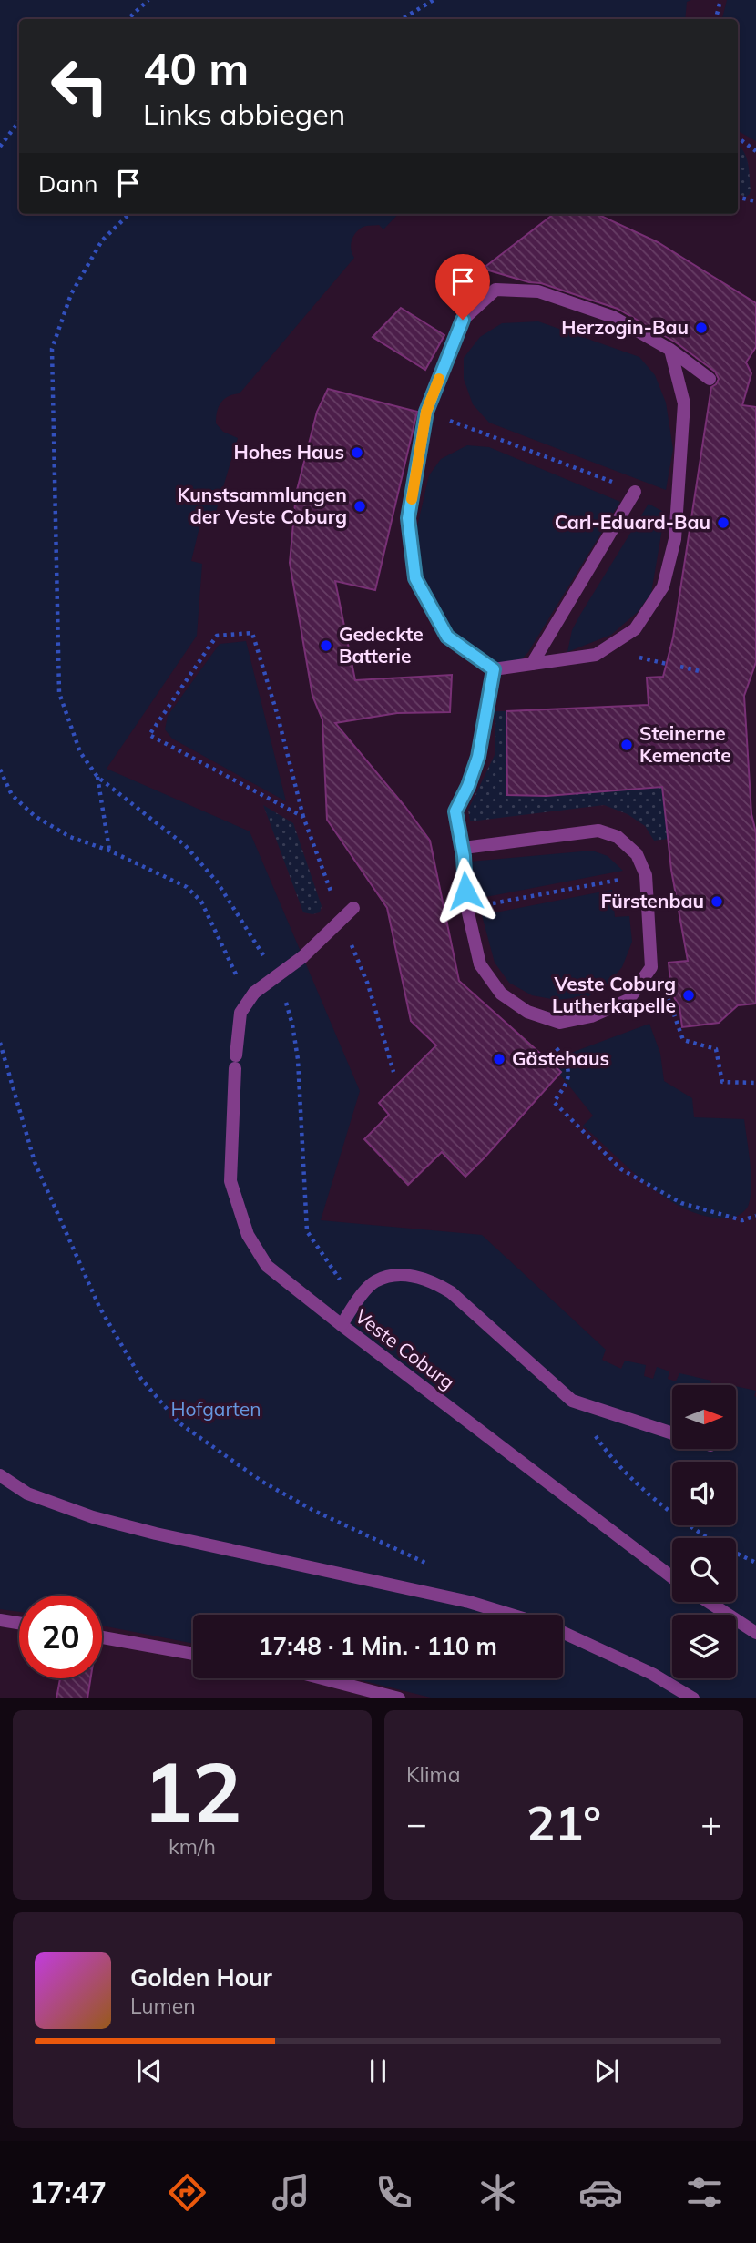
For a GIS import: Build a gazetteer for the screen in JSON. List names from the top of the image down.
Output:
{
  "streets": {
    "street": ["Veste Coburg"]
  },
  "parks": ["Hofgarten"],
  "places": [
    "Herzogin-Bau",
    "Hohes Haus",
    "Kunstsammlungen der Veste Coburg",
    "Carl-Eduard-Bau",
    "Gedeckte Batterie",
    "Steinerne Kemenate",
    "Fürstenbau",
    "Veste Coburg Lutherkapelle",
    "Gästehaus"
  ],
  "north": "right",
  "page": {
    "turn": ["40 m", "Links abbiegen"],
    "then": "Dann",
    "limit": "20",
    "trip": "17:48 · 1 Min. · 110 m",
    "tile": [
      ["12", "km/h"],
      "Klima"
    ],
    "heat": ["−", "21°", "+"],
    "song": ["Golden Hour", "Lumen"],
    "tabs": "17:47"
  }
}
